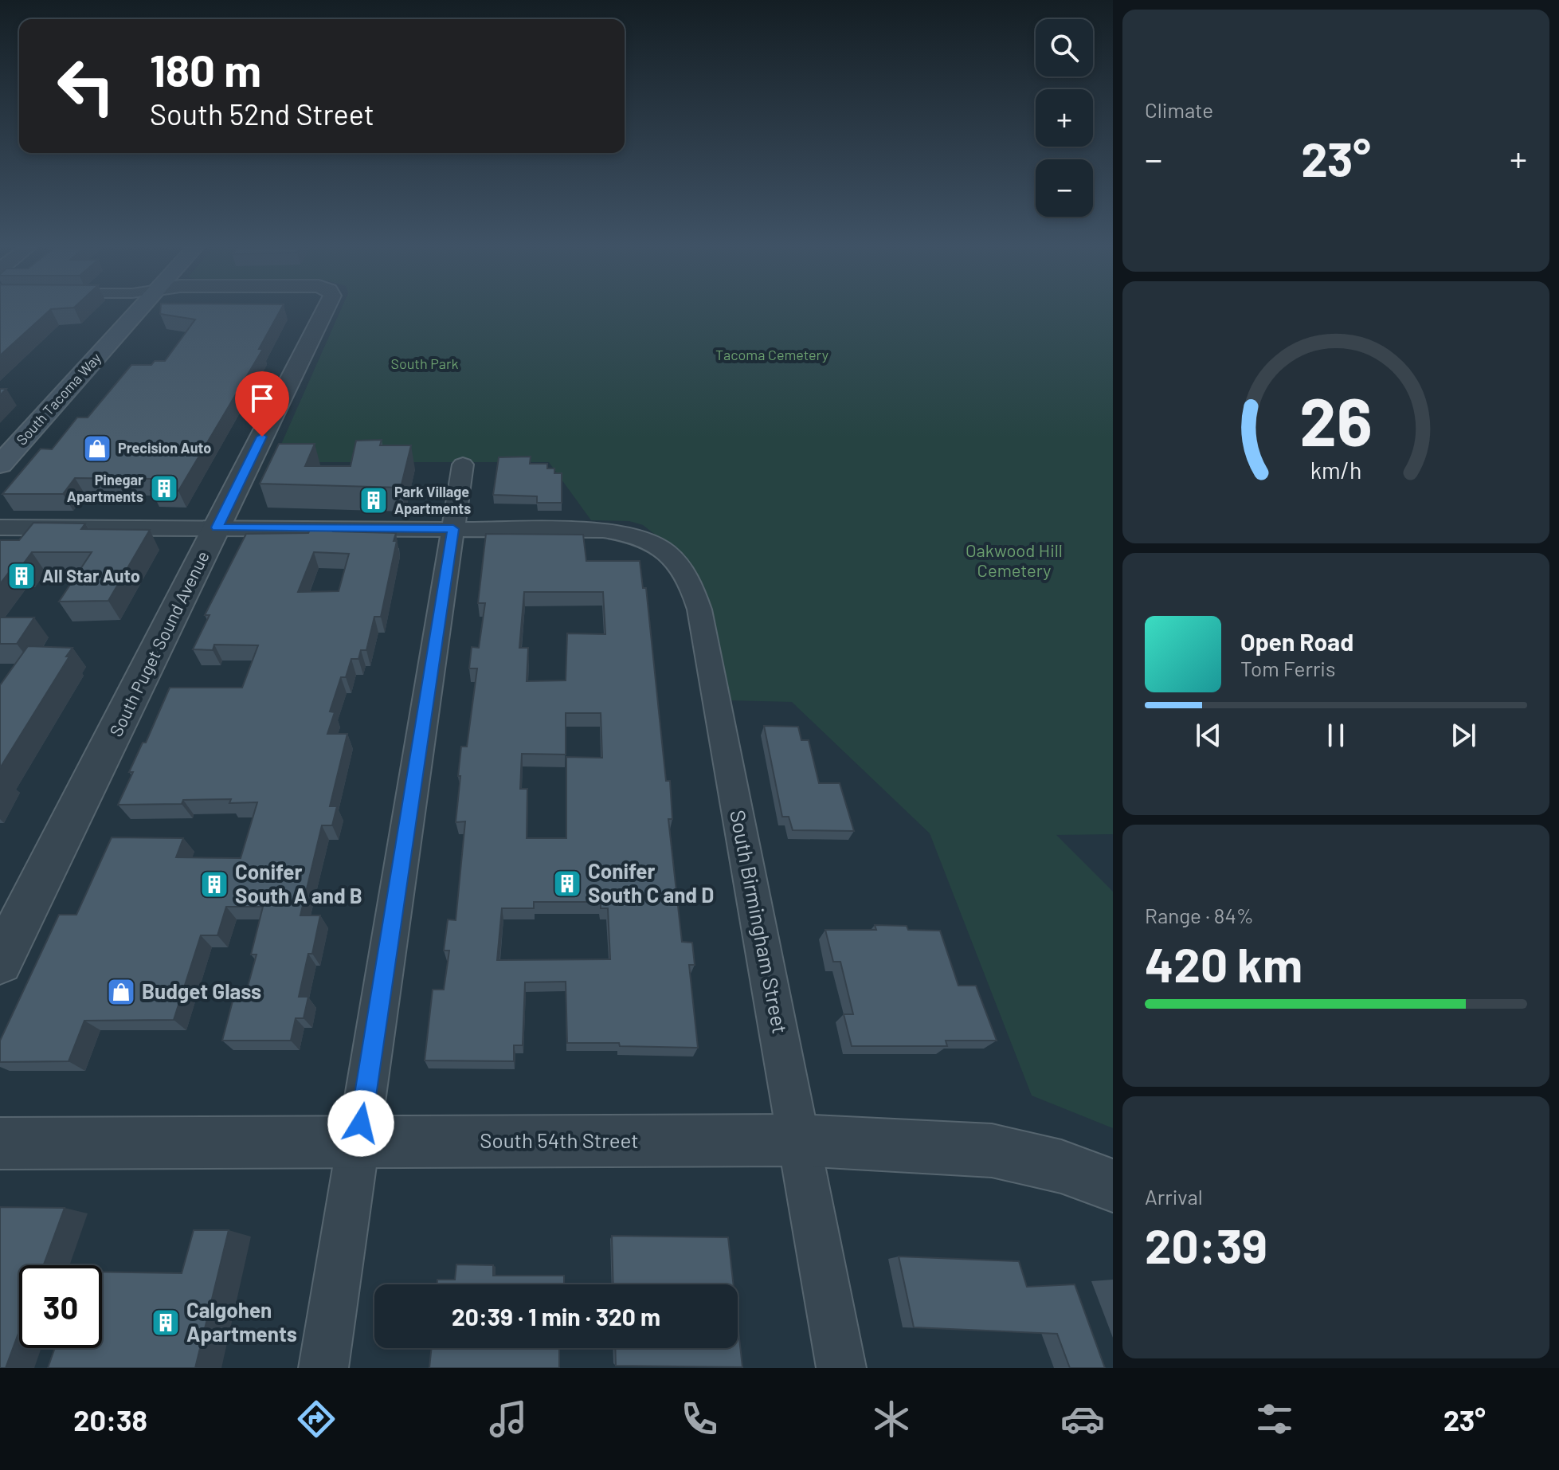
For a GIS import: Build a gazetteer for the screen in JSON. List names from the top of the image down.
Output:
{
  "streets": {
    "main road": ["South Tacoma Way"],
    "street": ["South Puget Sound Avenue", "South Birmingham Street", "South 54th Street"]
  },
  "crossings": [
    ["South Puget Sound Avenue", "South Birmingham Street"],
    ["South Birmingham Street", "South 54th Street"]
  ],
  "parks": ["Tacoma Cemetery", "South Park", "Oakwood Hill Cemetery"],
  "places": {
    "shop": ["Precision Auto", "Budget Glass"],
    "building": [
      "Pinegar Apartments",
      "Park Village Apartments",
      "All Star Auto",
      "Conifer South C and D",
      "Conifer South A and B",
      "Calgohen Apartments"
    ]
  },
  "page": {
    "tile": [
      "Climate",
      ["Range · 84%", "420 km"],
      ["Arrival", "20:39"]
    ],
    "map_buttons": ["+", "−"],
    "turn": ["180 m", "South 52nd Street"],
    "heat": ["−", "23°", "+"],
    "song": ["Open Road", "Tom Ferris"],
    "limit": "30",
    "trip": "20:39 · 1 min · 320 m",
    "tabs": ["20:38", "23°"],
    "gauge": ["26", "km/h"]
  }
}
